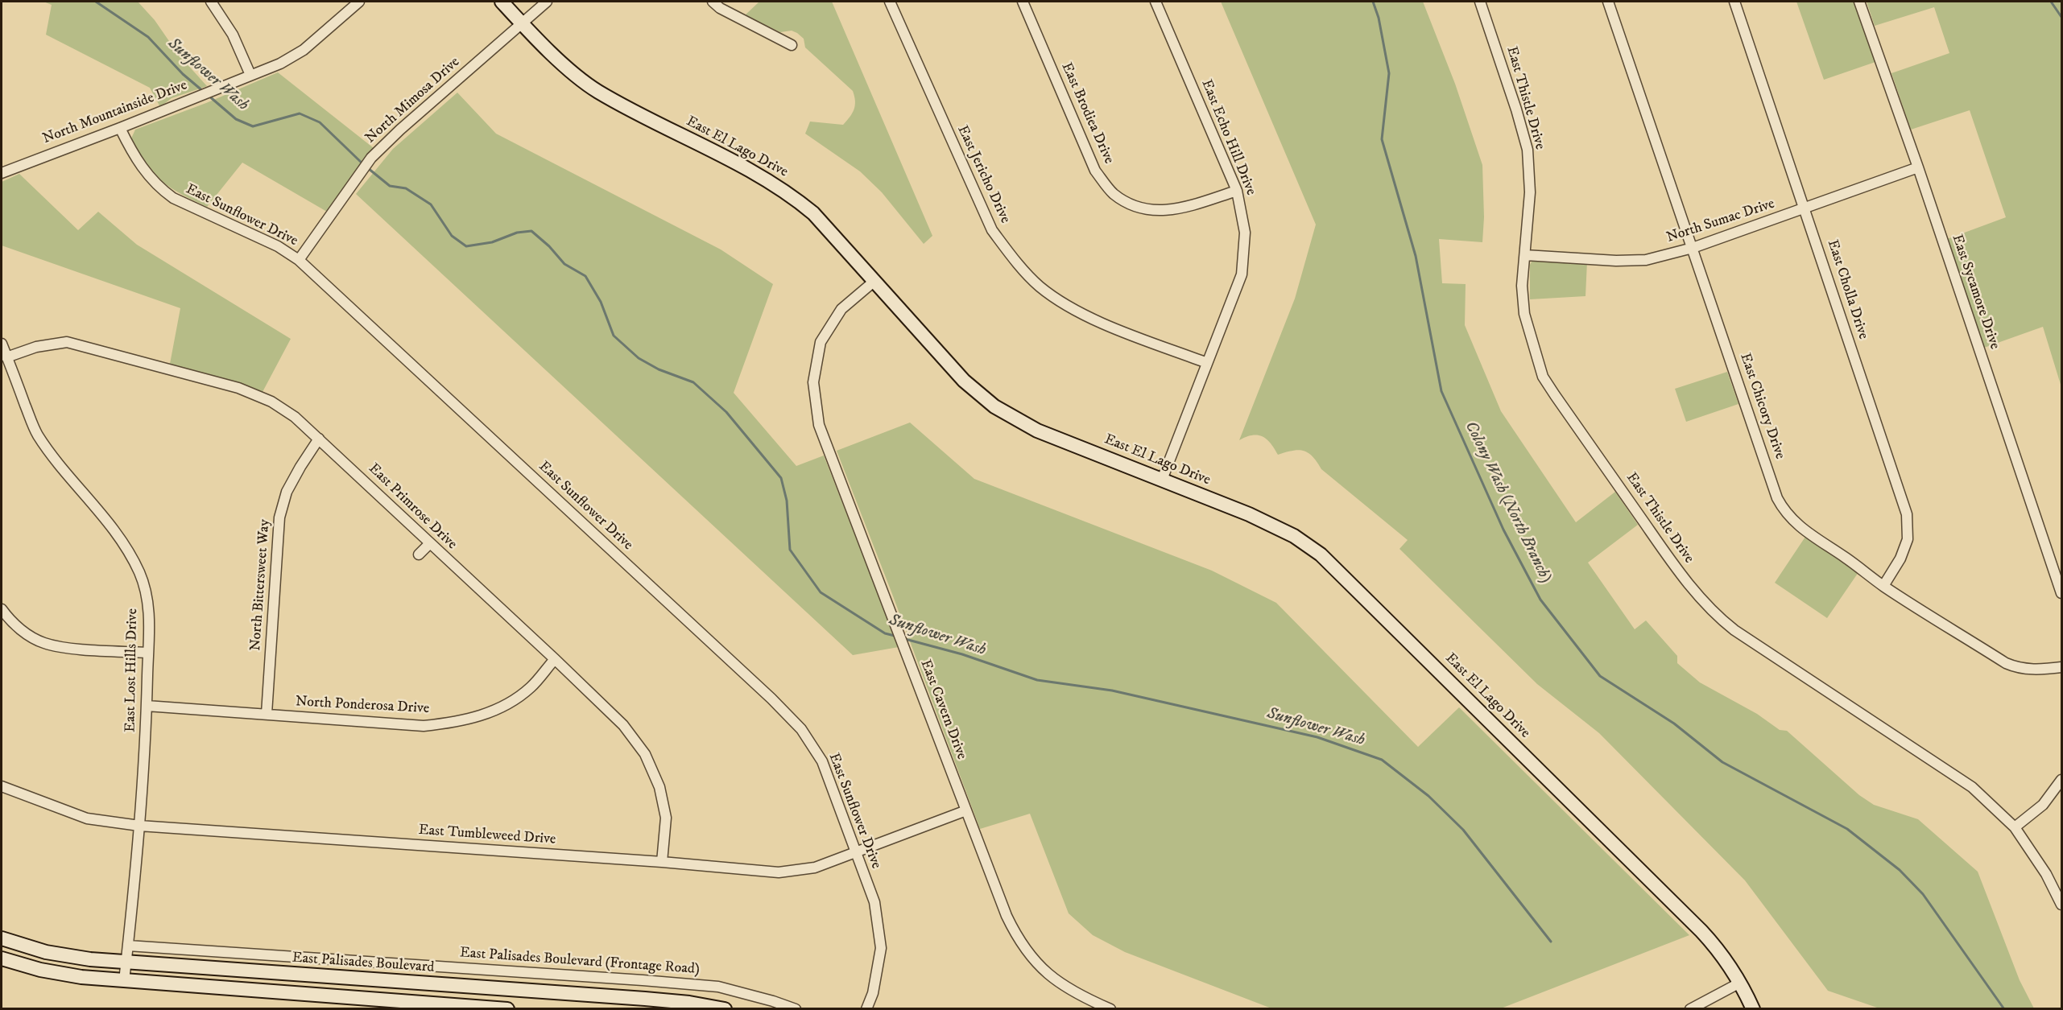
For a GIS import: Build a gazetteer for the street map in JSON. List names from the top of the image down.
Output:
{
  "streets": {
    "street": [
      "East Thistle Drive",
      "North Mimosa Drive",
      "North Mountainside Drive",
      "East Brodiea Drive",
      "East Echo Hill Drive",
      "East El Lago Drive",
      "East Jericho Drive",
      "East Sunflower Drive",
      "North Sumac Drive",
      "East Cholla Drive",
      "East Sycamore Drive",
      "East Chicory Drive",
      "East Primrose Drive",
      "North Bittersweet Way",
      "East Lost Hills Drive",
      "North Ponderosa Drive",
      "East Cavern Drive",
      "East Tumbleweed Drive",
      "East Palisades Boulevard (Frontage Road)",
      "East Palisades Boulevard"
    ]
  },
  "crossings": [
    ["East Thistle Drive", "North Sumac Drive"],
    ["North Mimosa Drive", "East El Lago Drive"],
    ["North Mimosa Drive", "East Sunflower Drive"],
    ["North Mountainside Drive", "East Sunflower Drive"],
    ["East Brodiea Drive", "East Echo Hill Drive"],
    ["East Echo Hill Drive", "East El Lago Drive"],
    ["East Echo Hill Drive", "East Jericho Drive"],
    ["East El Lago Drive", "East Cavern Drive"],
    ["East Sunflower Drive", "East Tumbleweed Drive"],
    ["North Sumac Drive", "East Cholla Drive"],
    ["North Sumac Drive", "East Sycamore Drive"],
    ["North Sumac Drive", "East Chicory Drive"],
    ["East Cholla Drive", "East Chicory Drive"],
    ["East Primrose Drive", "North Bittersweet Way"],
    ["East Primrose Drive", "East Lost Hills Drive"],
    ["East Primrose Drive", "North Ponderosa Drive"],
    ["East Primrose Drive", "East Tumbleweed Drive"],
    ["North Bittersweet Way", "North Ponderosa Drive"],
    ["East Lost Hills Drive", "North Ponderosa Drive"],
    ["East Lost Hills Drive", "East Tumbleweed Drive"],
    ["East Lost Hills Drive", "East Palisades Boulevard (Frontage Road)"],
    ["East Lost Hills Drive", "East Palisades Boulevard"],
    ["East Cavern Drive", "East Tumbleweed Drive"]
  ],
  "water": ["Sunflower Wash", "Colony Wash (North Branch)"]
}
